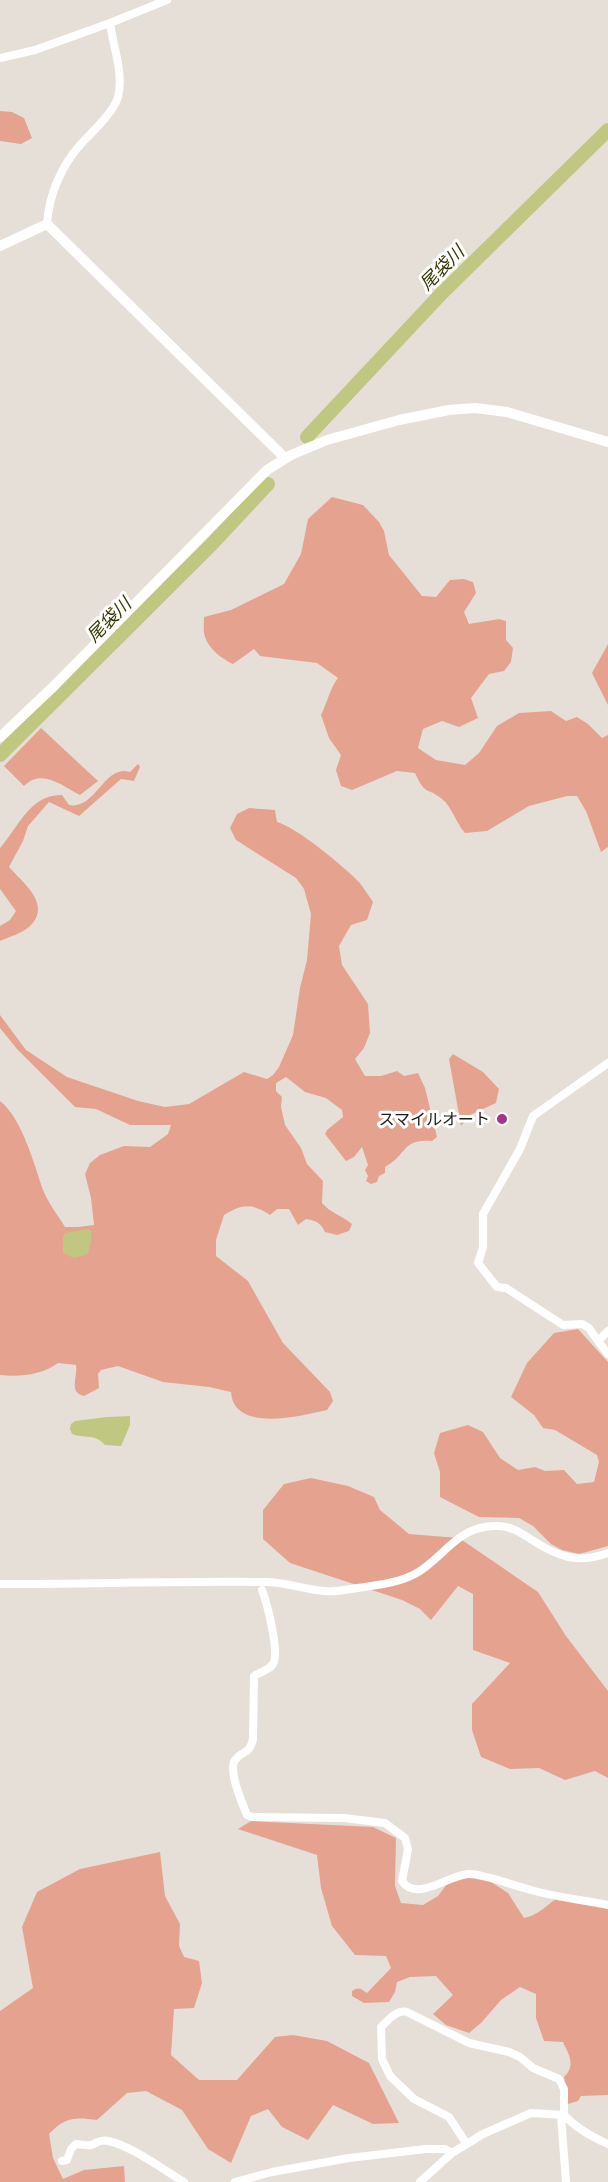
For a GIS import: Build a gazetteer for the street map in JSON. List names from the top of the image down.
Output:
{
  "water": ["尾袋川"],
  "places": ["スマイルオート"]
}
